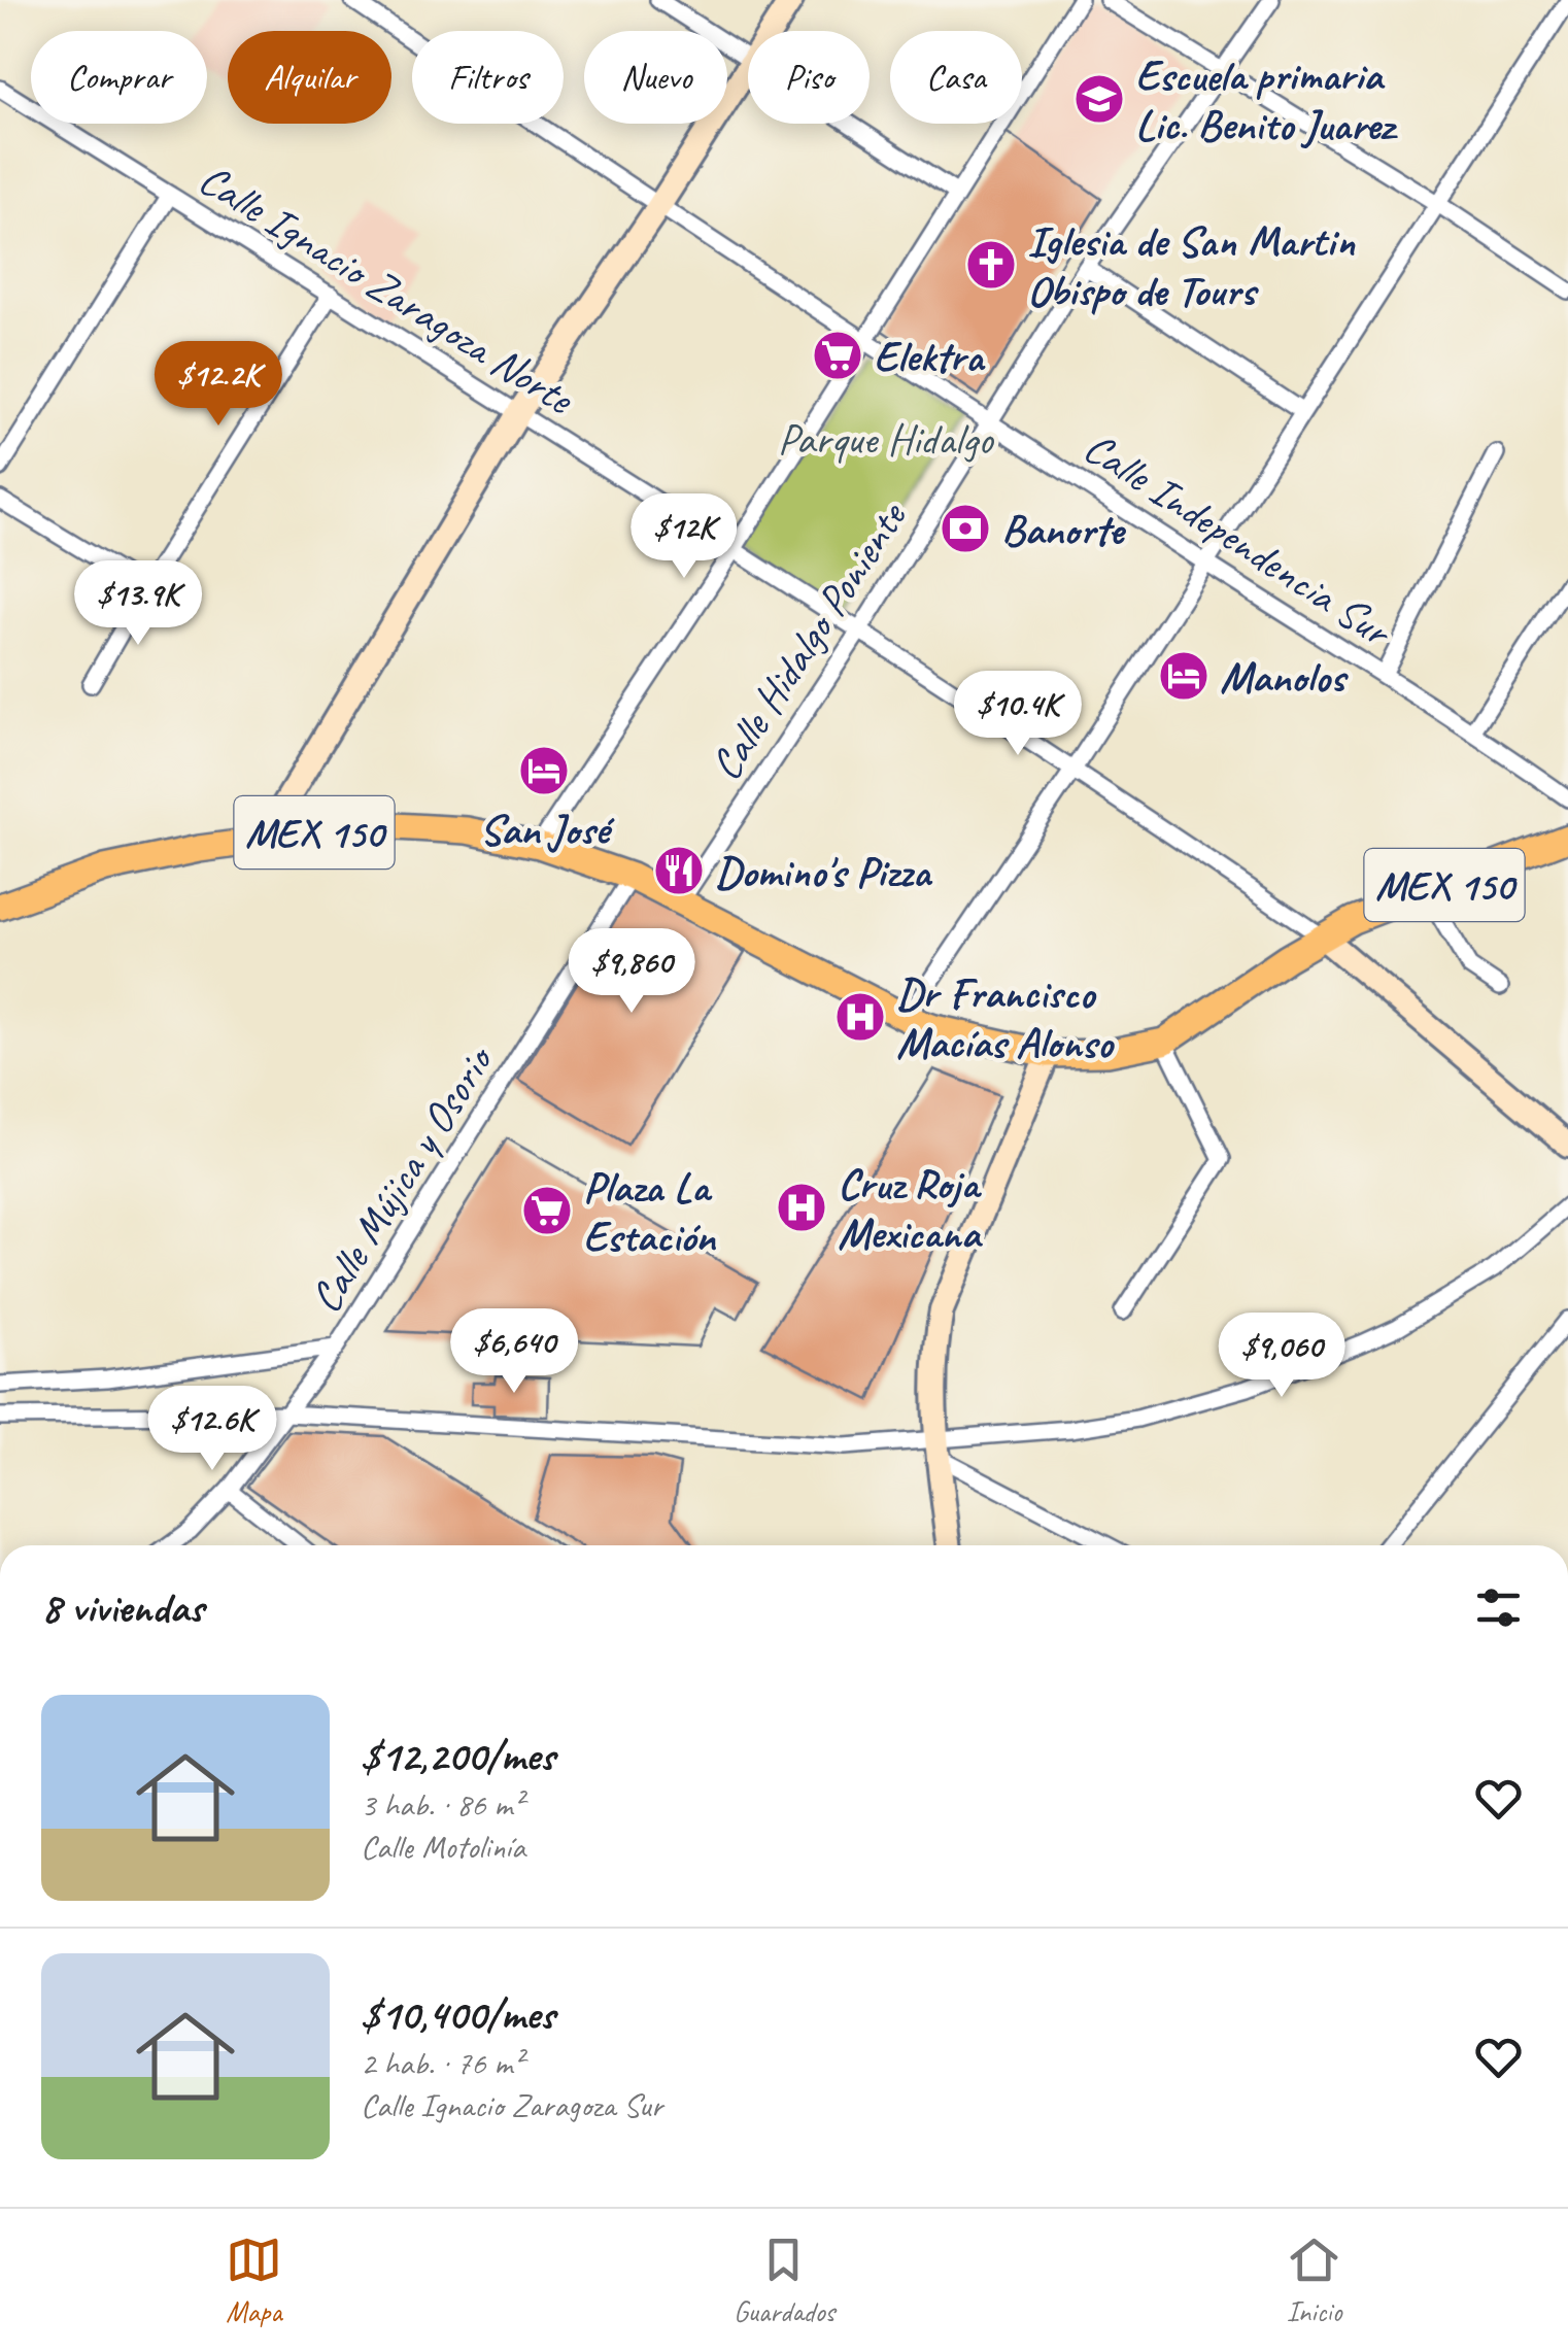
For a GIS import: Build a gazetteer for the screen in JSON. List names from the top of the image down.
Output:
{
  "streets": {
    "main road": ["MEX 150"],
    "street": [
      "Calle Ignacio Zaragoza Norte",
      "Calle Independencia Sur",
      "Calle Hidalgo Poniente",
      "Calle Mújica y Osorio"
    ]
  },
  "crossings": [
    ["Calle Ignacio Zaragoza Norte", "Calle Hidalgo Poniente"],
    ["Calle Ignacio Zaragoza Norte", "MEX 150"],
    ["Calle Independencia Sur", "Calle Hidalgo Poniente"],
    ["Calle Hidalgo Poniente", "MEX 150"],
    ["MEX 150", "Calle Mújica y Osorio"]
  ],
  "parks": ["Parque Hidalgo"],
  "places": {
    "school or university": ["Escuela primaria Lic. Benito Juarez"],
    "church": ["Iglesia de San Martin Obispo de Tours"],
    "supermarket": ["Elektra", "Plaza La Estación"],
    "bank": ["Banorte"],
    "hotel": ["Manolos", "San José"],
    "restaurant": ["Domino's Pizza"],
    "hospital": ["Dr Francisco Macías Alonso", "Cruz Roja Mexicana"]
  },
  "page": {
    "chip": [
      "Comprar",
      "Alquilar",
      "Filtros",
      "Nuevo",
      "Piso",
      "Casa"
    ],
    "price": [
      "$12.2K",
      "$12K",
      "$13.9K",
      "$10.4K",
      "$9,860",
      "$6,640",
      "$9,060",
      "$12.6K"
    ],
    "heading": "8 viviendas",
    "list": [
      {
        "name": "$12,200/mes",
        "note": "3 hab. · 86 m² · Calle Motolinía"
      },
      {
        "name": "$10,400/mes",
        "note": "2 hab. · 76 m² · Calle Ignacio Zaragoza Sur"
      }
    ],
    "tabs": ["Mapa", "Guardados", "Inicio"]
  }
}
